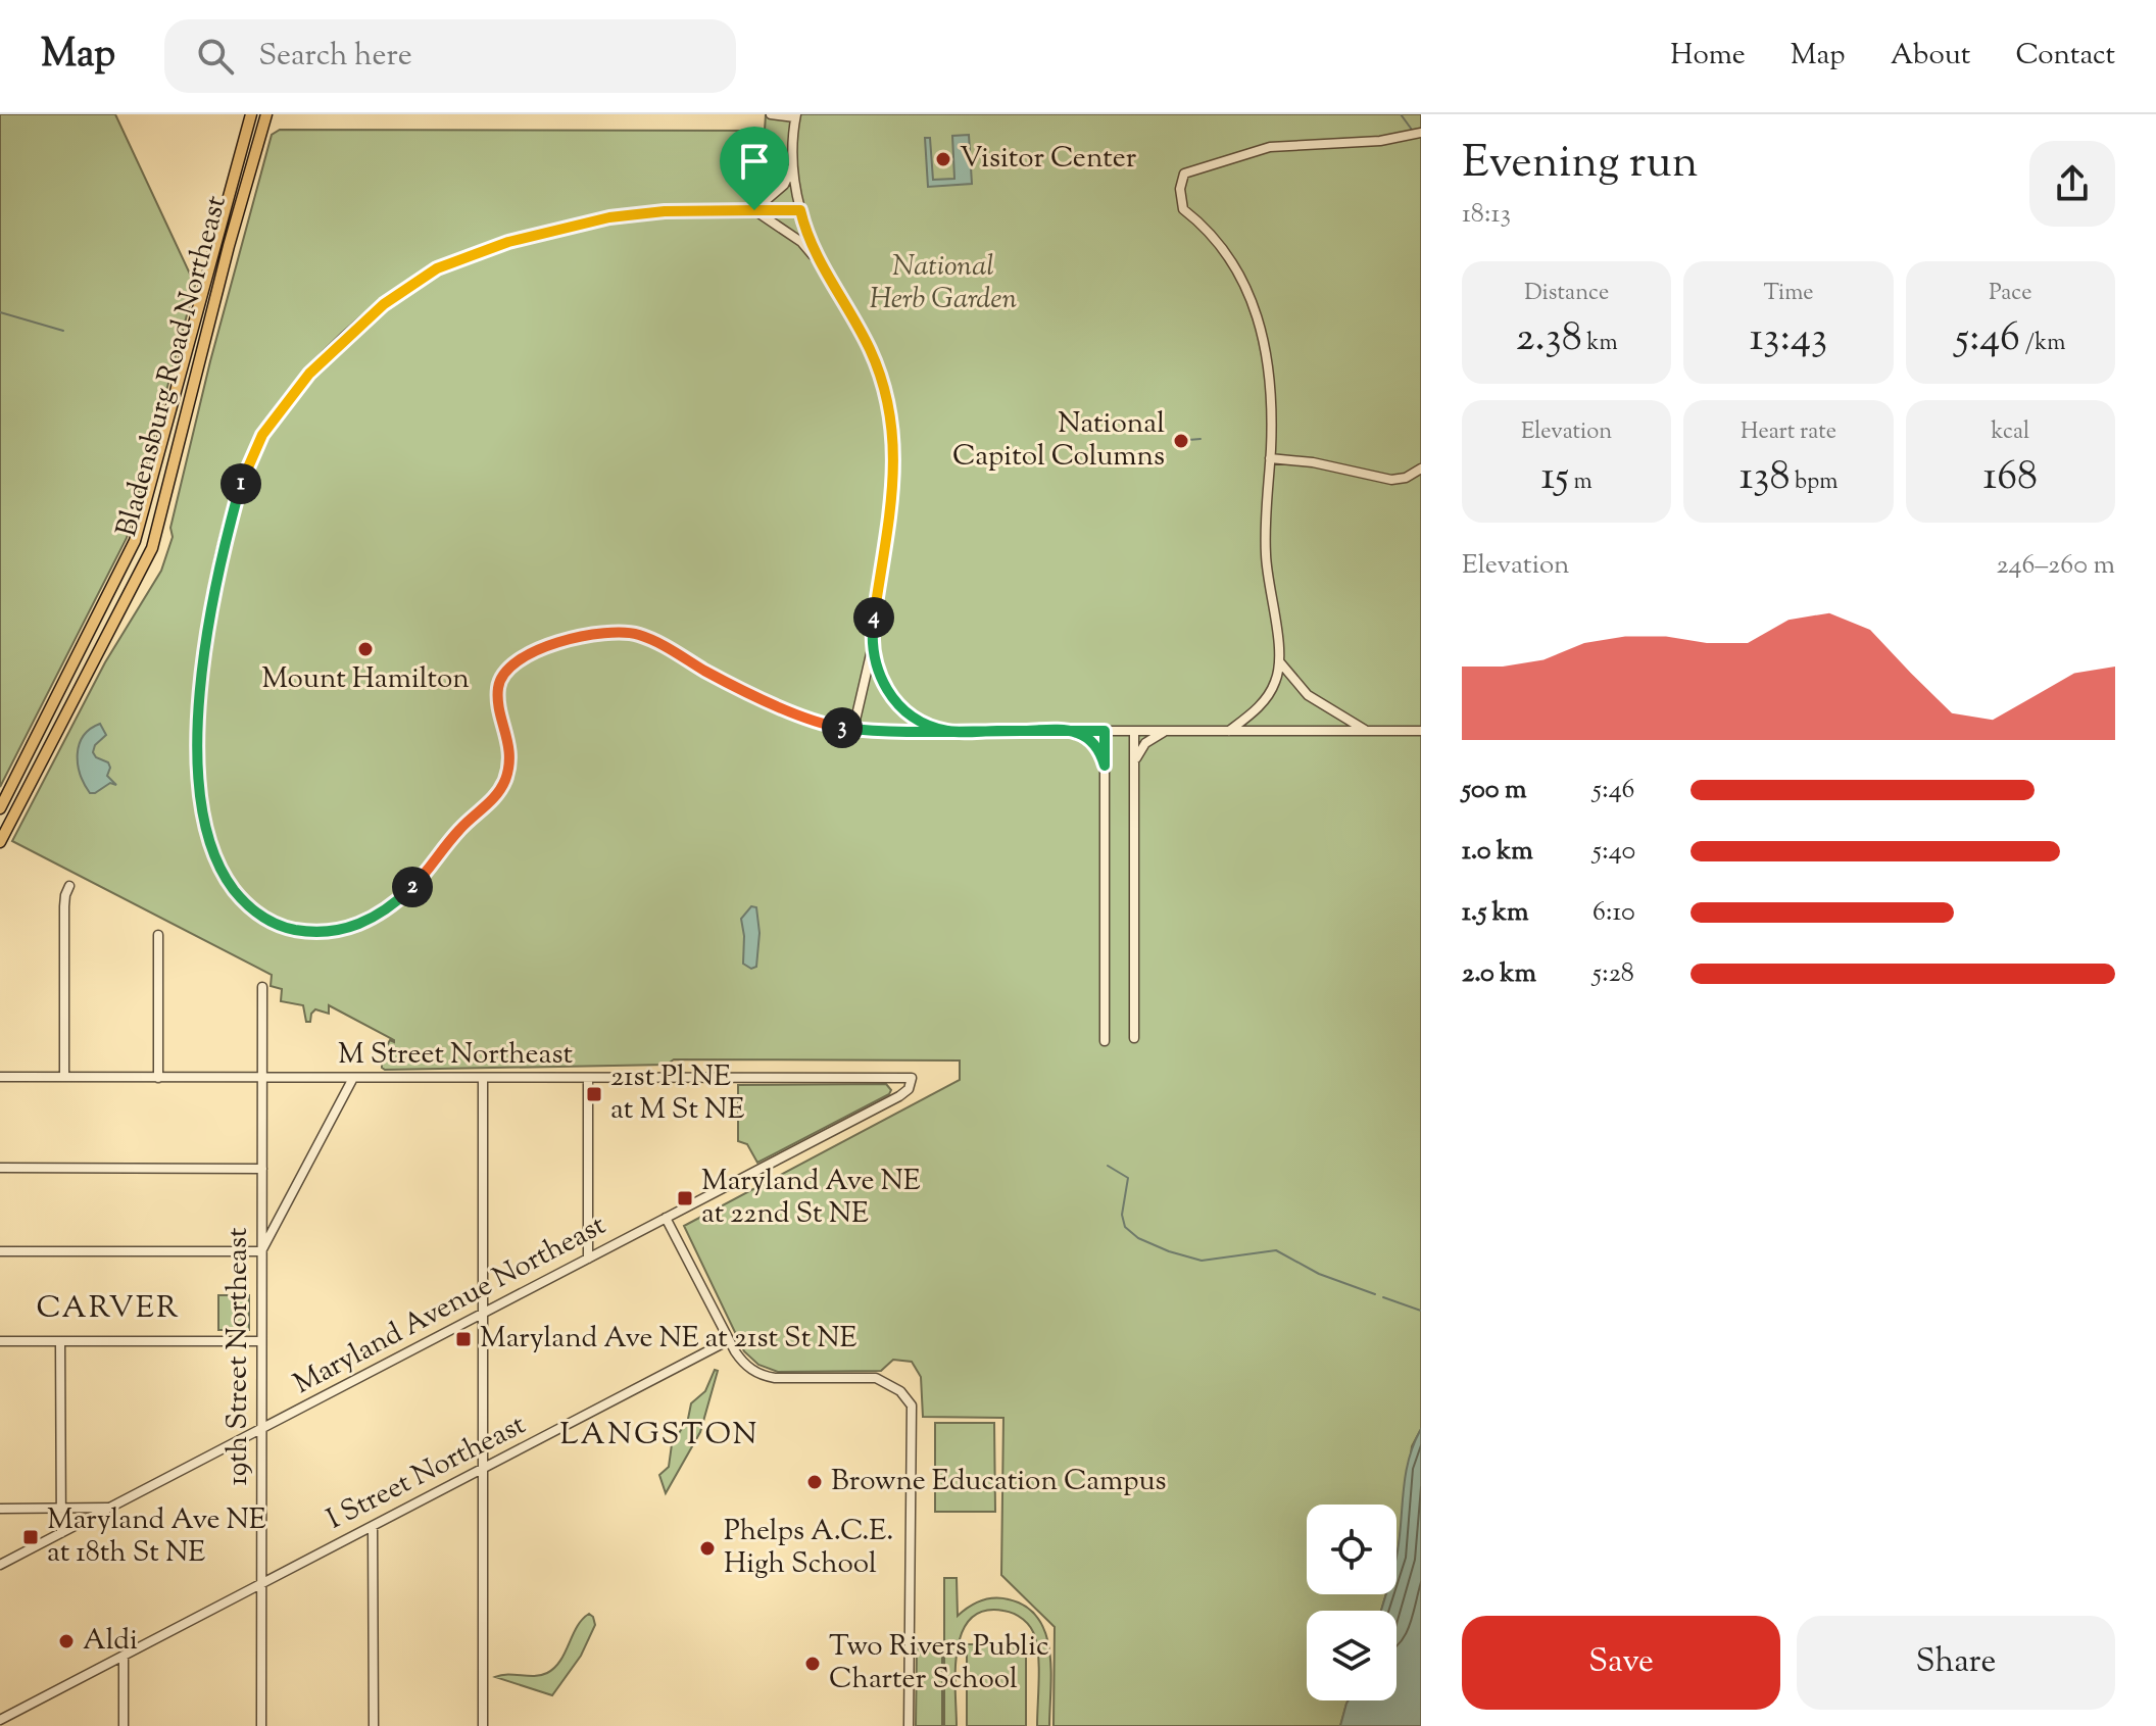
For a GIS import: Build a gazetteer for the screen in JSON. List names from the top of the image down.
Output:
{
  "streets": {
    "main road": ["Bladensburg Road Northeast"],
    "street": [
      "M Street Northeast",
      "Maryland Avenue Northeast",
      "19th Street Northeast",
      "I Street Northeast"
    ]
  },
  "crossings": [
    ["M Street Northeast", "Maryland Avenue Northeast"],
    ["M Street Northeast", "19th Street Northeast"],
    ["Maryland Avenue Northeast", "19th Street Northeast"],
    ["19th Street Northeast", "I Street Northeast"]
  ],
  "districts": ["CARVER", "LANGSTON"],
  "parks": ["National Herb Garden"],
  "places": {
    "other": [
      "Visitor Center",
      "National Capitol Columns",
      "Mount Hamilton",
      "Browne Education Campus",
      "Phelps A.C.E. High School",
      "Aldi",
      "Two Rivers Public Charter School"
    ],
    "transit": [
      "21st Pl NE at M St NE",
      "Maryland Ave NE at 22nd St NE",
      "Maryland Ave NE at 21st St NE",
      "Maryland Ave NE at 18th St NE"
    ]
  },
  "page": {
    "header": "Map",
    "search": "Search here",
    "nav": [
      "Home",
      "Map",
      "About",
      "Contact"
    ],
    "heading": ["Evening run", "18:13"],
    "stats": [
      ["Distance", "2.38 km"],
      ["Time", "13:43"],
      ["Pace", "5:46 /km"],
      ["Elevation", "15 m"],
      ["Heart rate", "138 bpm"],
      ["kcal", "168"]
    ],
    "pins": [
      "1",
      "4",
      "3",
      "2"
    ],
    "chart": ["Elevation", "246–260 m"],
    "list": [
      {
        "name": "500 m",
        "note": "5:46"
      },
      {
        "name": "1.0 km",
        "note": "5:40"
      },
      {
        "name": "1.5 km",
        "note": "6:10"
      },
      {
        "name": "2.0 km",
        "note": "5:28"
      }
    ],
    "buttons": ["Save", "Share"]
  }
}
